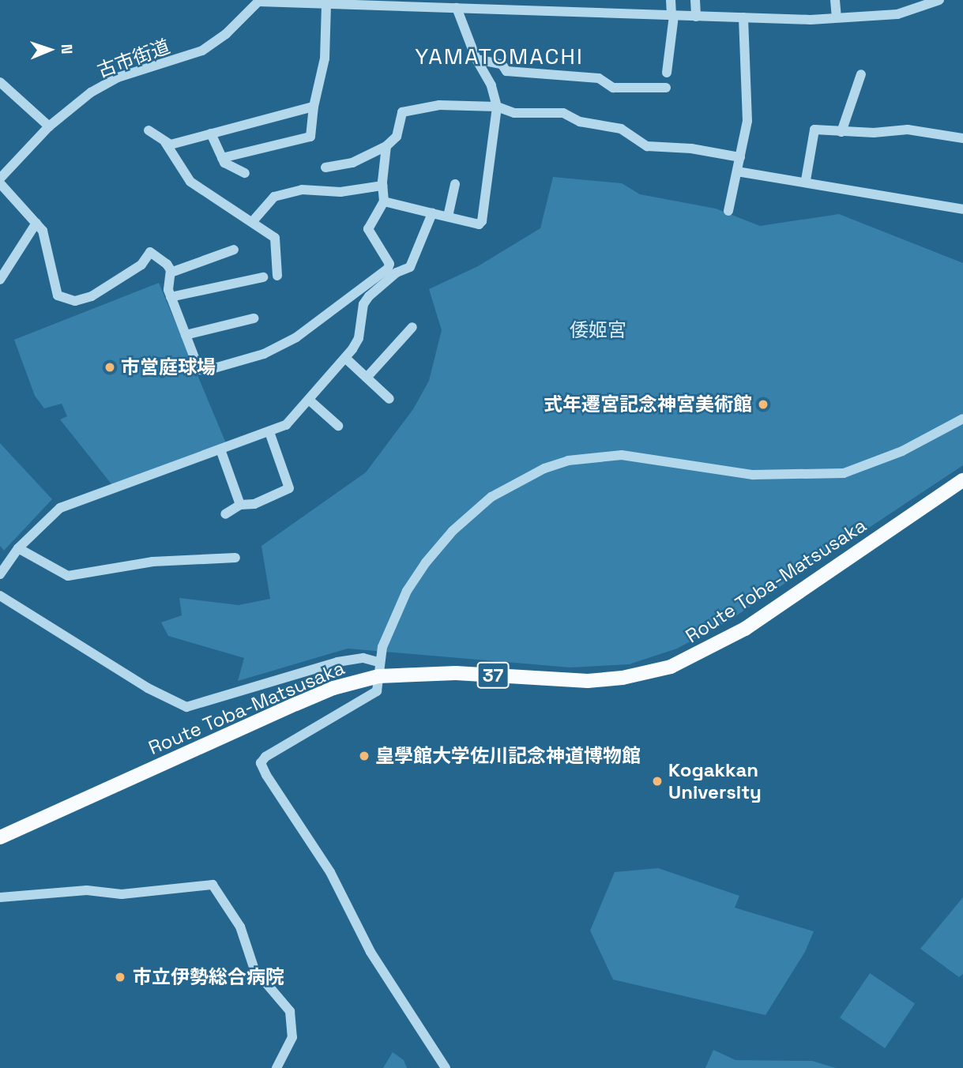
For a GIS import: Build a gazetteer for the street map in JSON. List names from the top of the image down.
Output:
{
  "streets": {
    "main road": ["Route Toba-Matsusaka", "37"],
    "street": ["古市街道"]
  },
  "districts": ["YAMATOMACHI"],
  "parks": ["倭姬宮"],
  "places": [
    "市営庭球場",
    "式年遷宮記念神宮美術館",
    "皇學館大学佐川記念神道博物館",
    "Kogakkan University",
    "市立伊勢総合病院"
  ],
  "north": "right"
}
